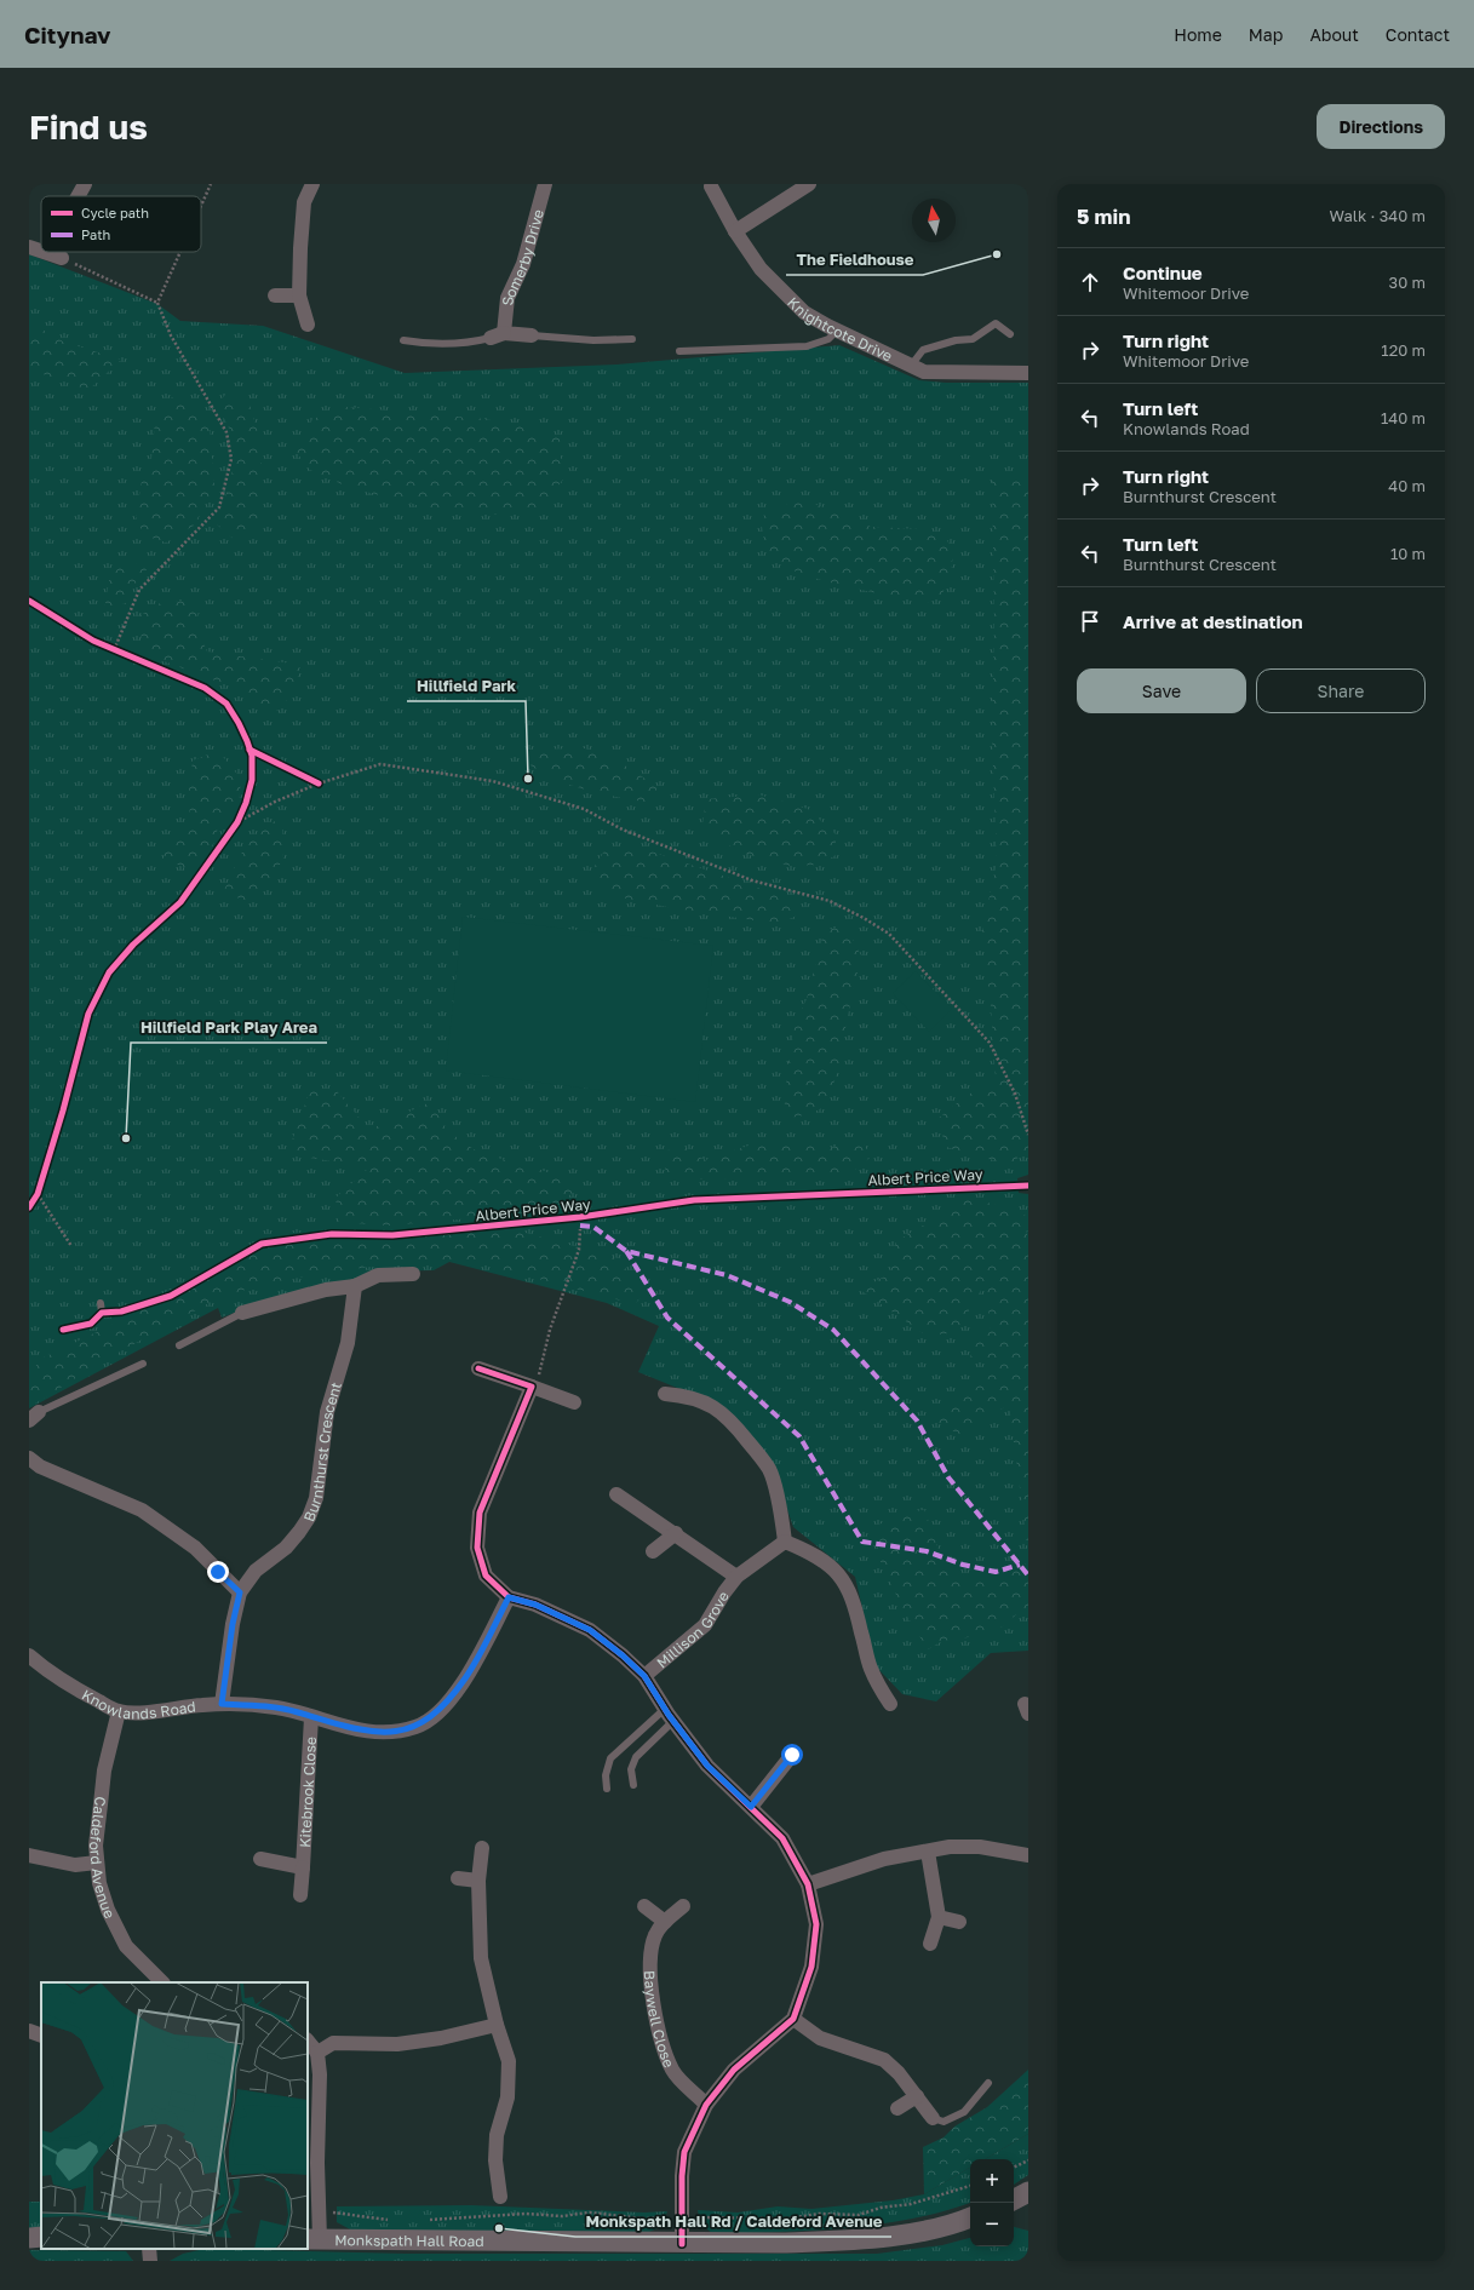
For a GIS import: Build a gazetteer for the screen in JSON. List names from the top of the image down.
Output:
{
  "streets": {
    "street": [
      "Somerby Drive",
      "Knightcote Drive",
      "Burnthurst Crescent",
      "Millison Grove",
      "Knowlands Road",
      "Kitebrook Close",
      "Caldeford Avenue",
      "Baywell Close",
      "Monkspath Hall Road"
    ],
    "lane": ["Albert Price Way"]
  },
  "crossings": [
    ["Burnthurst Crescent", "Knowlands Road"],
    ["Knowlands Road", "Kitebrook Close"],
    ["Knowlands Road", "Caldeford Avenue"]
  ],
  "places": [
    "The Fieldhouse",
    "Hillfield Park",
    "Hillfield Park Play Area",
    "Monkspath Hall Rd / Caldeford Avenue"
  ],
  "legend": ["Cycle path", "Path"],
  "north": "top",
  "page": {
    "header": "Citynav",
    "nav": [
      "Home",
      "Map",
      "About",
      "Contact"
    ],
    "buttons": [
      "Directions",
      ["Save", "Share"]
    ],
    "title": "Find us",
    "heading": ["5 min", "Walk · 340 m"],
    "list": [
      ["Continue", "Whitemoor Drive", "30 m"],
      ["Turn right", "Whitemoor Drive", "120 m"],
      ["Turn left", "Knowlands Road", "140 m"],
      ["Turn right", "Burnthurst Crescent", "40 m"],
      ["Turn left", "Burnthurst Crescent", "10 m"],
      "Arrive at destination"
    ],
    "map_buttons": ["+", "−"]
  }
}
